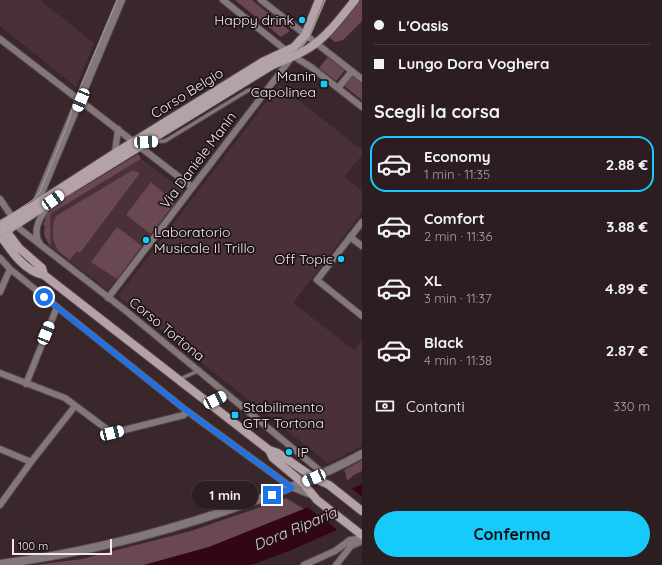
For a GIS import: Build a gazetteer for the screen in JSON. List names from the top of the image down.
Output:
{
  "streets": {
    "main road": ["Corso Belgio"],
    "street": ["Via Daniele Manin", "Corso Tortona"]
  },
  "crossings": [
    ["Corso Belgio", "Via Daniele Manin"],
    ["Corso Belgio", "Corso Tortona"],
    ["Via Daniele Manin", "Corso Tortona"]
  ],
  "water": ["Dora Riparia"],
  "places": {
    "other": [
      "Happy drink",
      "Laboratorio Musicale Il Trillo",
      "Off Topic",
      "IP"
    ],
    "transit": ["Manin Capolinea", "Stabilimento GTT Tortona"]
  },
  "scale_bar": "100 m",
  "page": {
    "banner": ["L'Oasis", "Lungo Dora Voghera"],
    "heading": "Scegli la corsa",
    "list": [
      {
        "name": "Economy",
        "note": "1 min · 11:35",
        "value": "2.88 €"
      },
      {
        "name": "Comfort",
        "note": "2 min · 11:36",
        "value": "3.88 €"
      },
      {
        "name": "XL",
        "note": "3 min · 11:37",
        "value": "4.89 €"
      },
      {
        "name": "Black",
        "note": "4 min · 11:38",
        "value": "2.87 €"
      }
    ],
    "pay": ["Contanti", "330 m"],
    "bubble": "1 min",
    "buttons": "Conferma",
    "scale": "100 m"
  }
}
